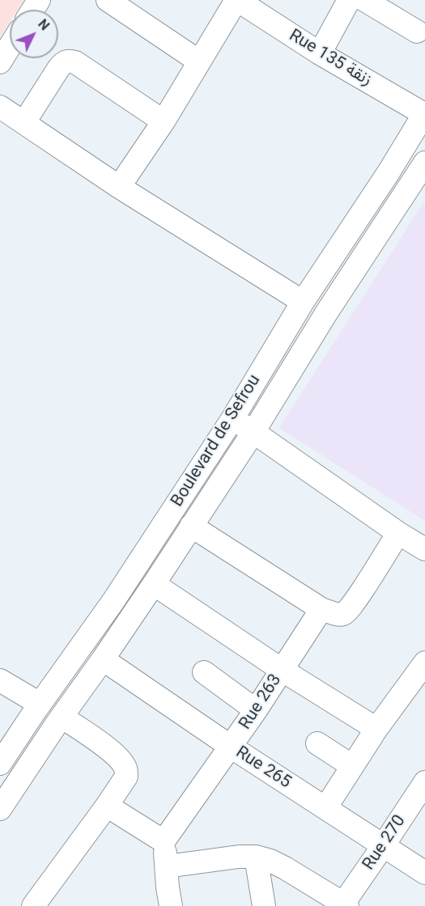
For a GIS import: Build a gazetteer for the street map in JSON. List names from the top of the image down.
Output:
{
  "streets": {
    "street": [
      "Rue 135 زنقة",
      "Boulevard de Sefrou",
      "Rue 263",
      "Rue 265",
      "Rue 270"
    ]
  },
  "crossings": [
    ["Rue 135 زنقة", "Boulevard de Sefrou"],
    ["Boulevard de Sefrou", "Rue 265"],
    ["Rue 263", "Rue 265"],
    ["Rue 265", "Rue 270"]
  ],
  "north": "top right"
}
